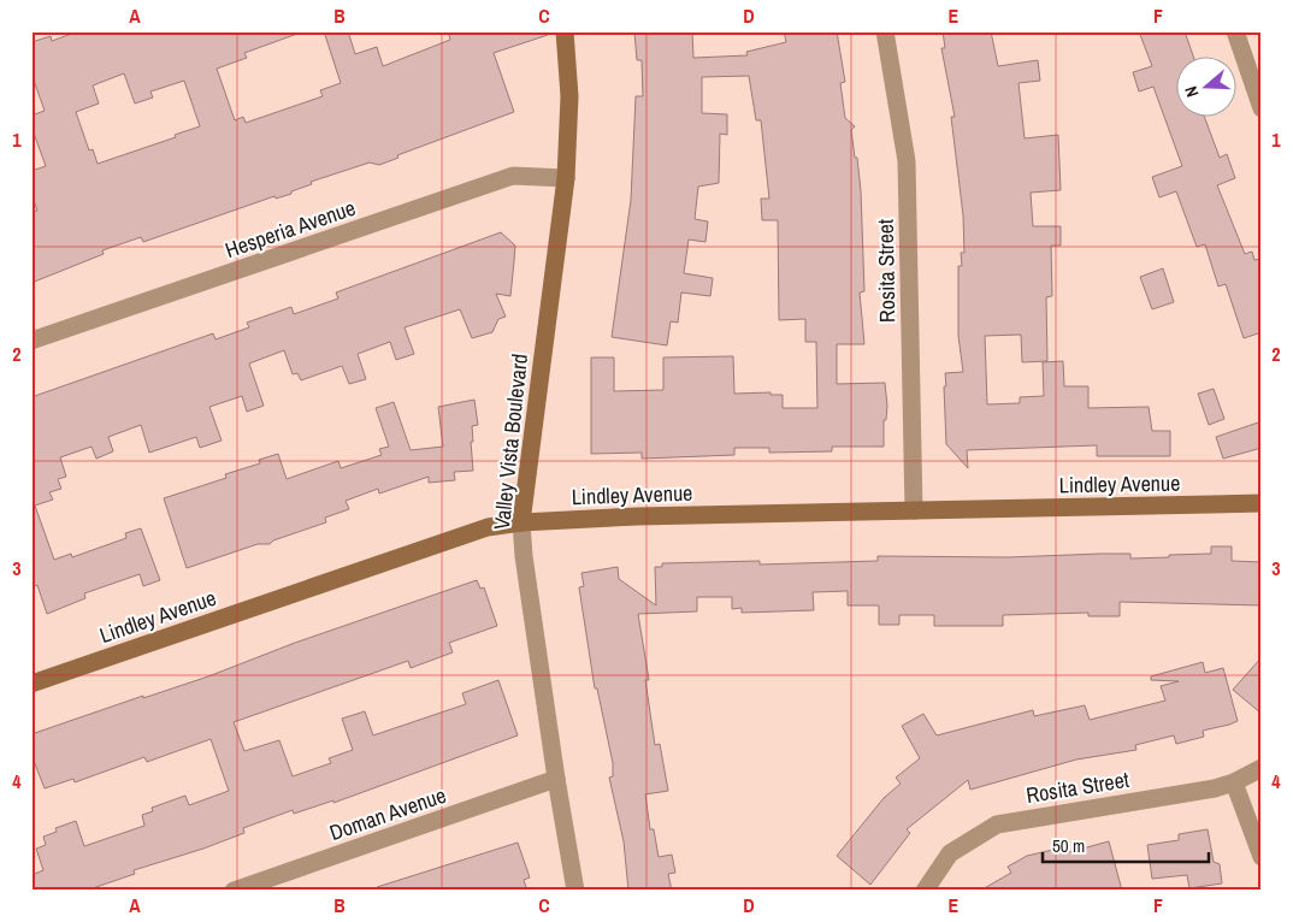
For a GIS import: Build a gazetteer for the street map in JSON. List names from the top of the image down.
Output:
{
  "streets": {
    "street": [
      "Hesperia Avenue",
      "Rosita Street",
      "Valley Vista Boulevard",
      "Lindley Avenue",
      "Doman Avenue"
    ]
  },
  "crossings": [
    ["Hesperia Avenue", "Valley Vista Boulevard"],
    ["Rosita Street", "Lindley Avenue"],
    ["Valley Vista Boulevard", "Lindley Avenue"],
    ["Valley Vista Boulevard", "Doman Avenue"]
  ],
  "scale_bar": "50 m",
  "north": "left",
  "grid": {
    "columns": [
      "A",
      "B",
      "C",
      "D",
      "E",
      "F"
    ],
    "rows": [
      "1",
      "2",
      "3",
      "4"
    ]
  }
}
